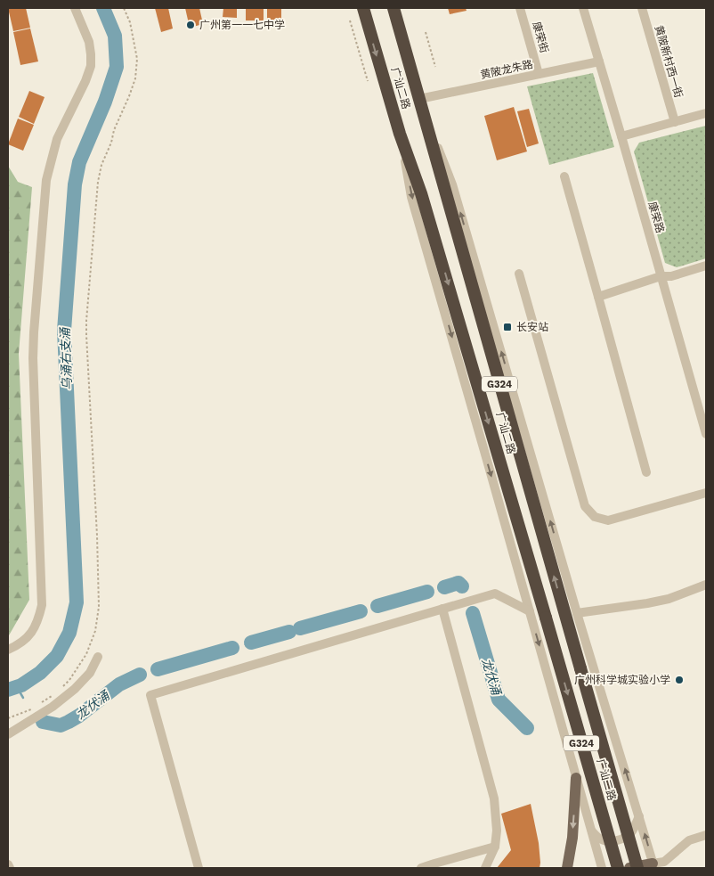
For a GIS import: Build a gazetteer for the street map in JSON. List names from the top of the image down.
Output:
{
  "streets": {
    "highway": ["广汕二路", "G324"],
    "street": [
      "康荣街",
      "黄陂新村西一街",
      "黄陂龙朱路",
      "康荣路"
    ]
  },
  "crossings": [
    ["康荣街", "黄陂龙朱路"],
    ["黄陂龙朱路", "广汕二路"],
    ["黄陂龙朱路", "康荣路"]
  ],
  "water": ["乌涌右支涌", "龙伏涌"],
  "places": {
    "other": ["广州第一一七中学", "广州科学城实验小学"],
    "transit": ["长安站"]
  }
}
